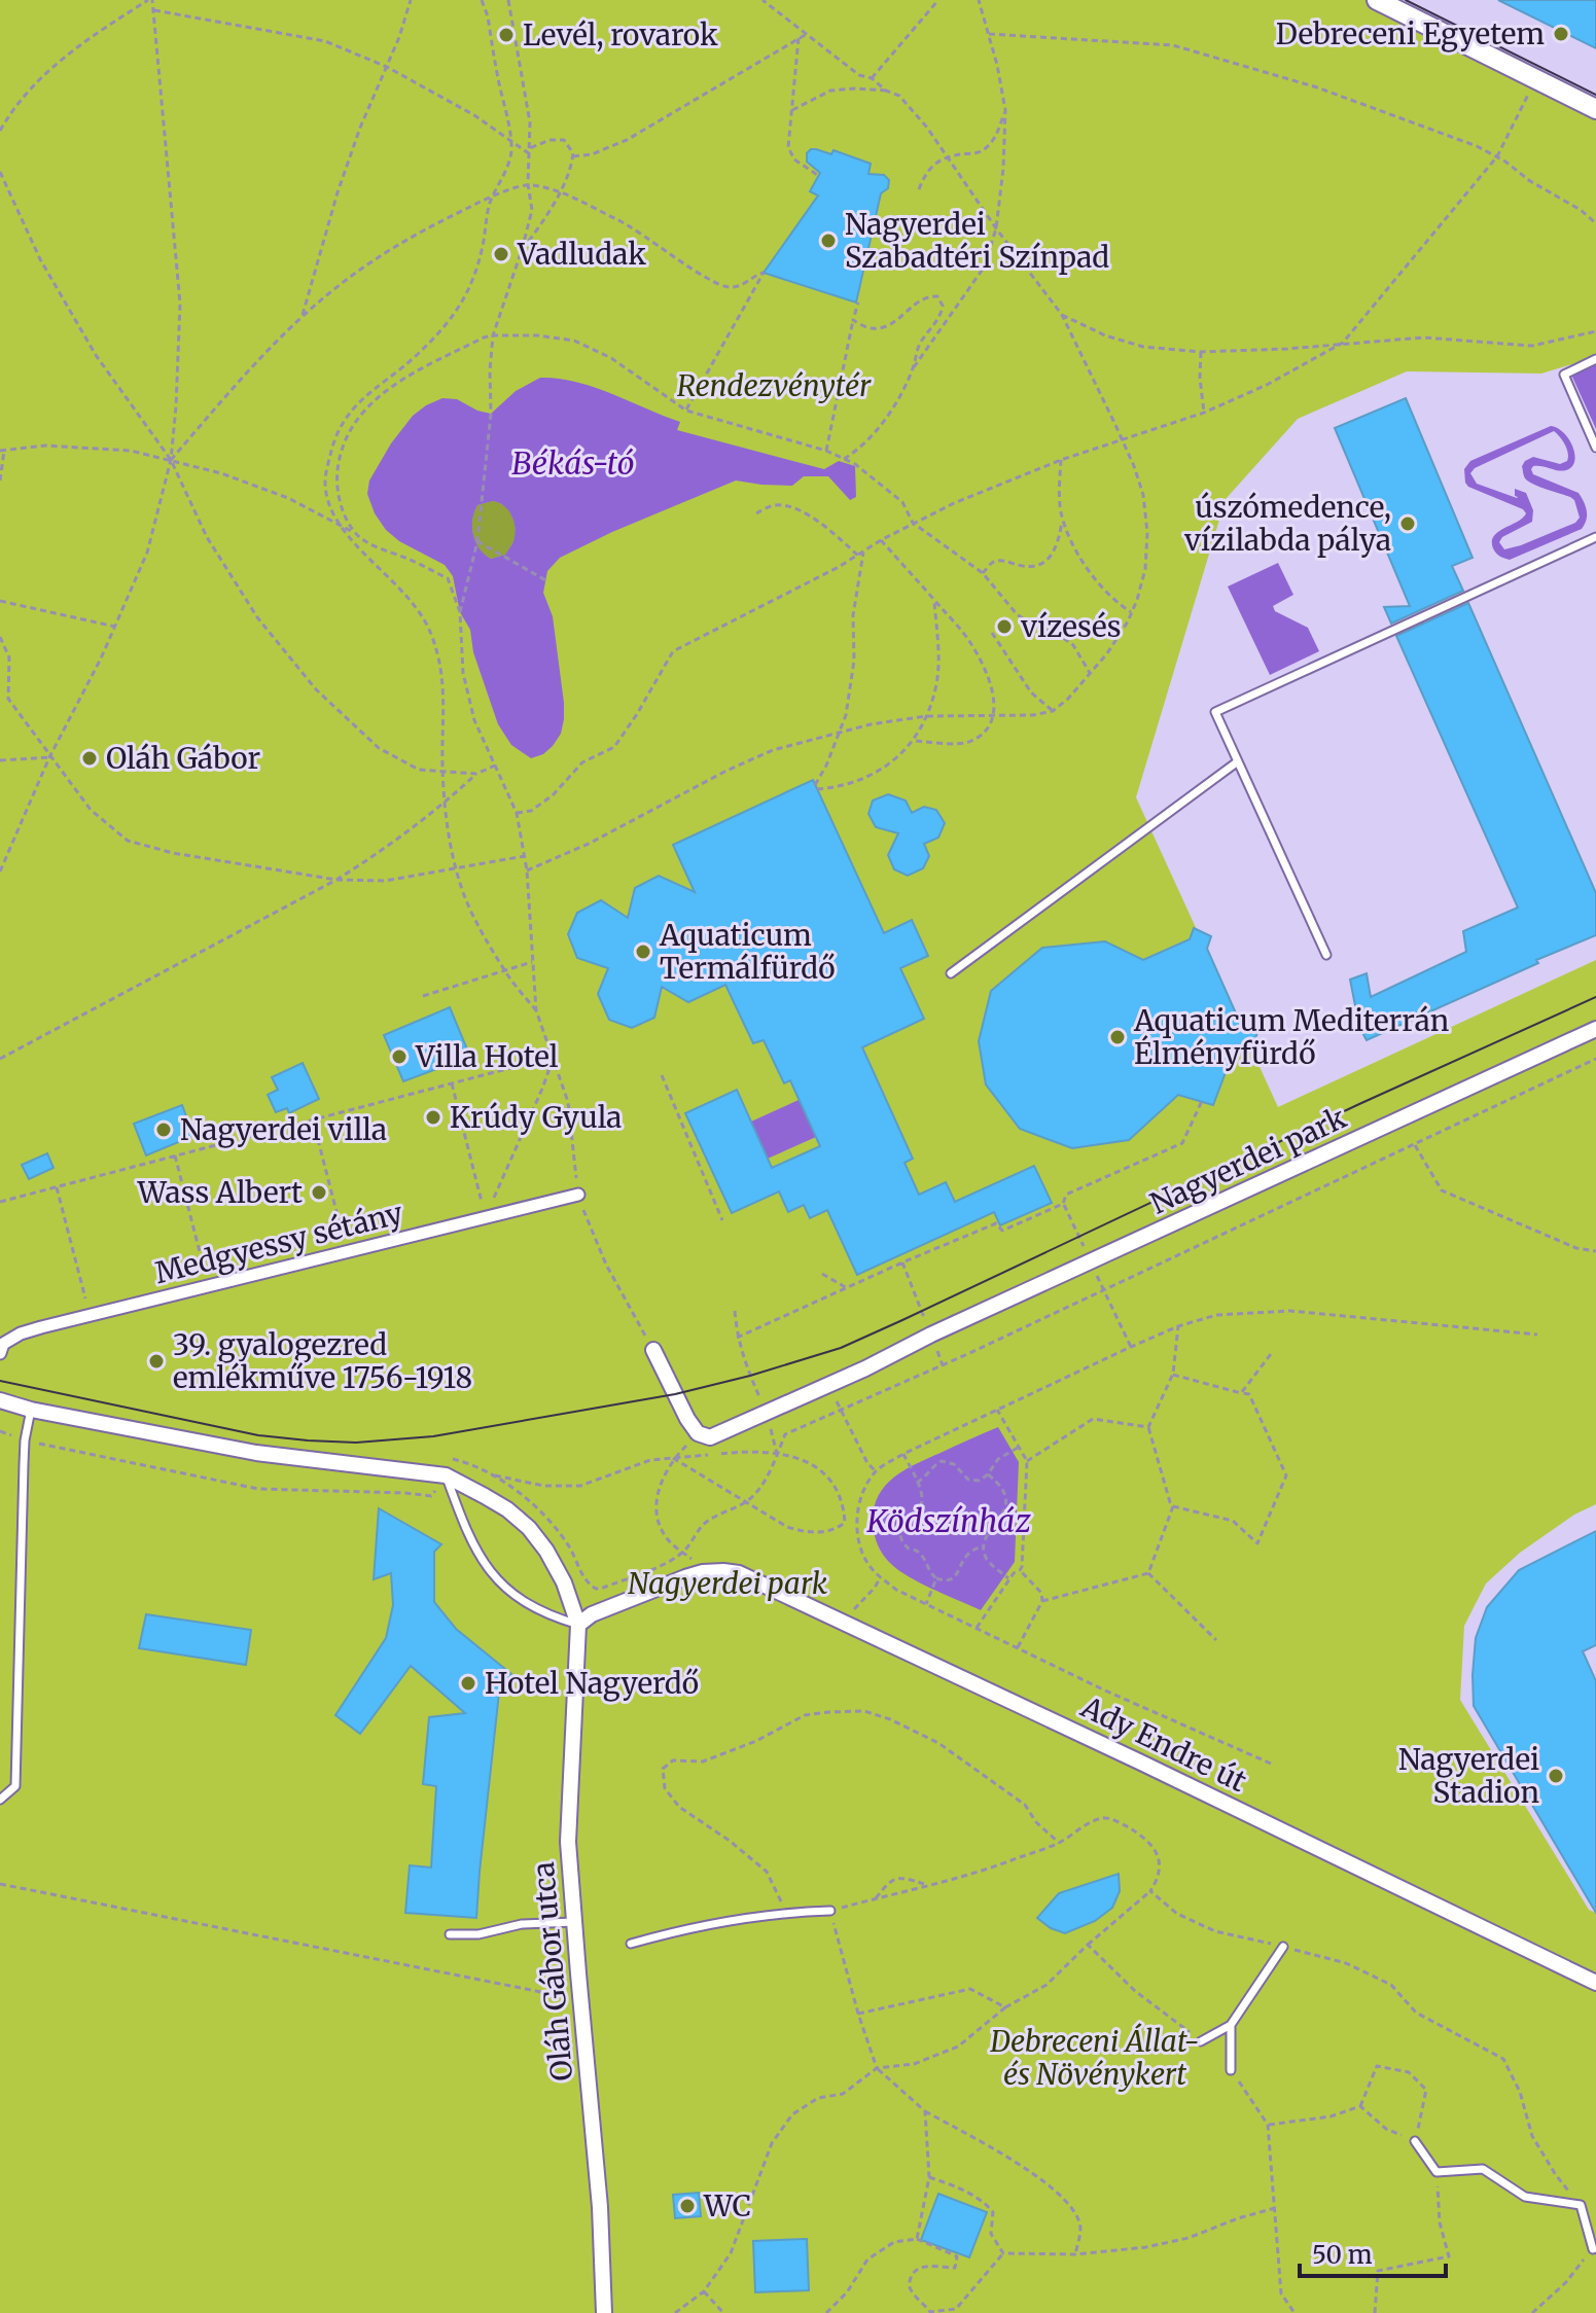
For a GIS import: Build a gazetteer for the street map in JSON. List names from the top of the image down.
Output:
{
  "streets": {
    "street": [
      "Nagyerdei park",
      "Medgyessy sétány",
      "Ady Endre út",
      "Oláh Gábor utca"
    ]
  },
  "water": ["Békás-tó", "Ködszínház"],
  "parks": ["Rendezvénytér", "Nagyerdei park", "Debreceni Állat- és Növénykert"],
  "places": [
    "Debreceni Egyetem",
    "Levél, rovarok",
    "Nagyerdei Szabadtéri Színpad",
    "Vadludak",
    "úszómedence, vízilabda pálya",
    "vízesés",
    "Oláh Gábor",
    "Aquaticum Termálfürdő",
    "Aquaticum Mediterrán Élményfürdő",
    "Villa Hotel",
    "Krúdy Gyula",
    "Nagyerdei villa",
    "Wass Albert",
    "39. gyalogezred emlékműve 1756-1918",
    "Hotel Nagyerdő",
    "Nagyerdei Stadion",
    "WC"
  ],
  "scale_bar": "50 m"
}
